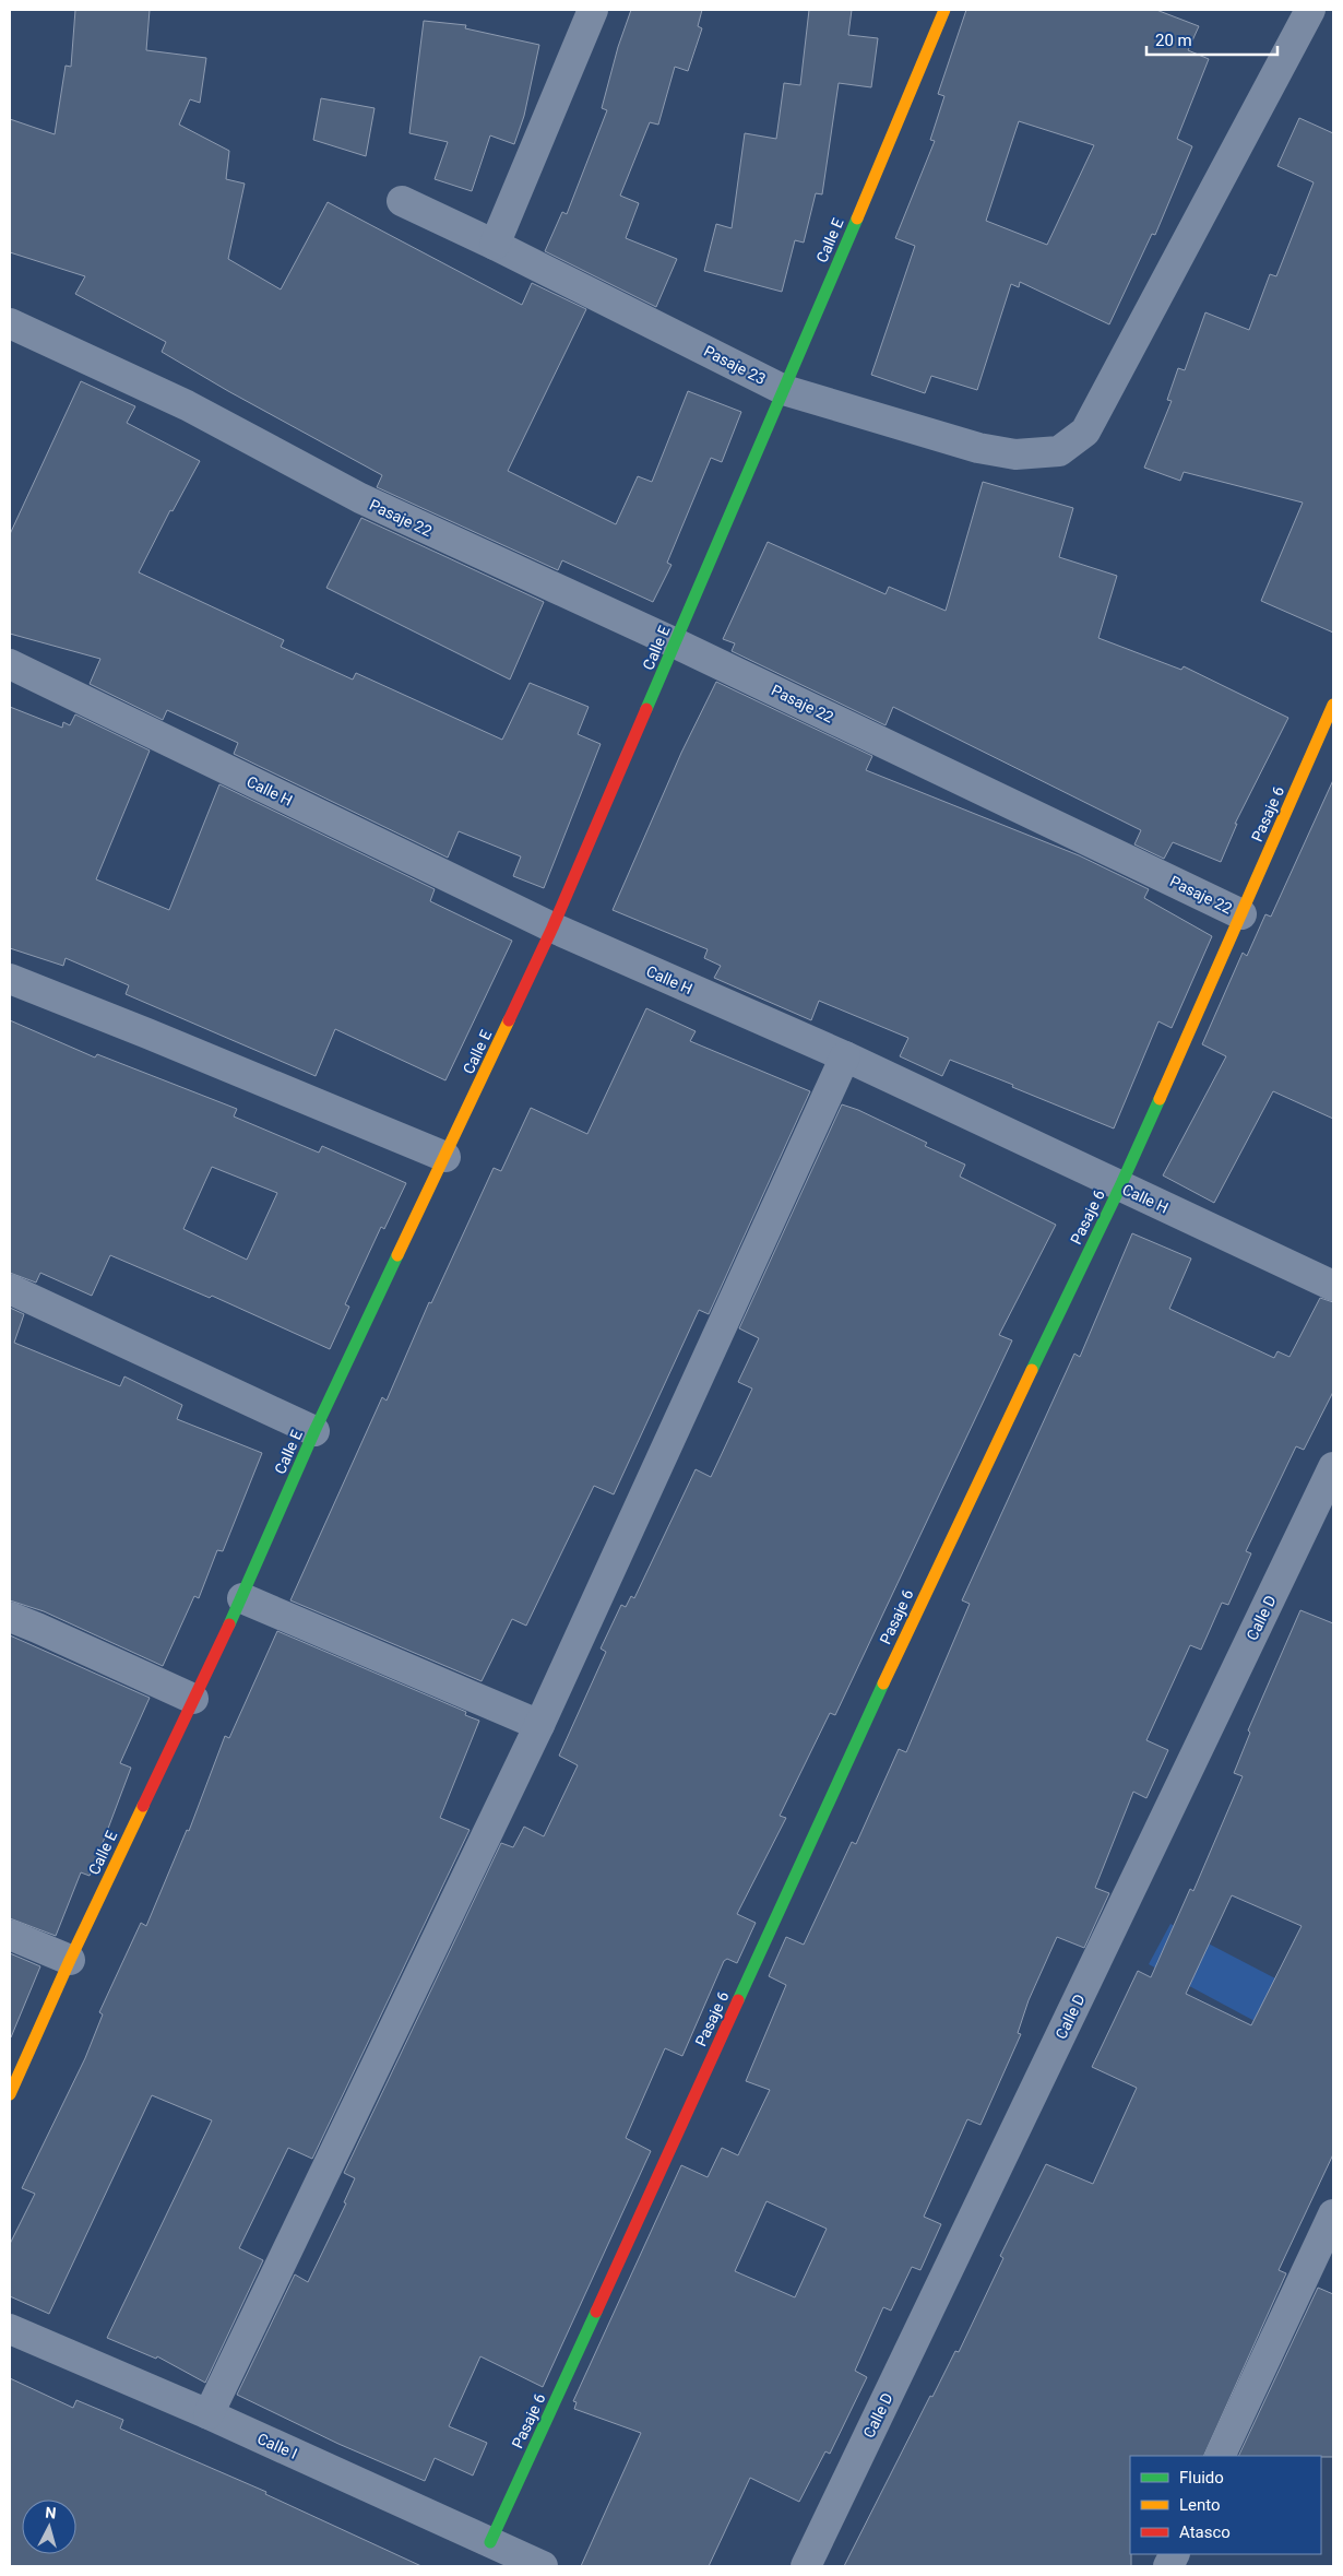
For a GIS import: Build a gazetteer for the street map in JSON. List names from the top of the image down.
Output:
{
  "streets": {
    "street": [
      "Calle E",
      "Pasaje 23",
      "Pasaje 22",
      "Calle H",
      "Pasaje 6",
      "Calle D",
      "Calle I"
    ]
  },
  "crossings": [
    ["Calle E", "Pasaje 23"],
    ["Calle E", "Pasaje 22"],
    ["Calle E", "Calle H"],
    ["Pasaje 22", "Pasaje 6"],
    ["Calle H", "Pasaje 6"],
    ["Pasaje 6", "Calle I"]
  ],
  "legend": ["Fluido", "Lento", "Atasco"],
  "scale_bar": "20 m",
  "north": "top"
}
